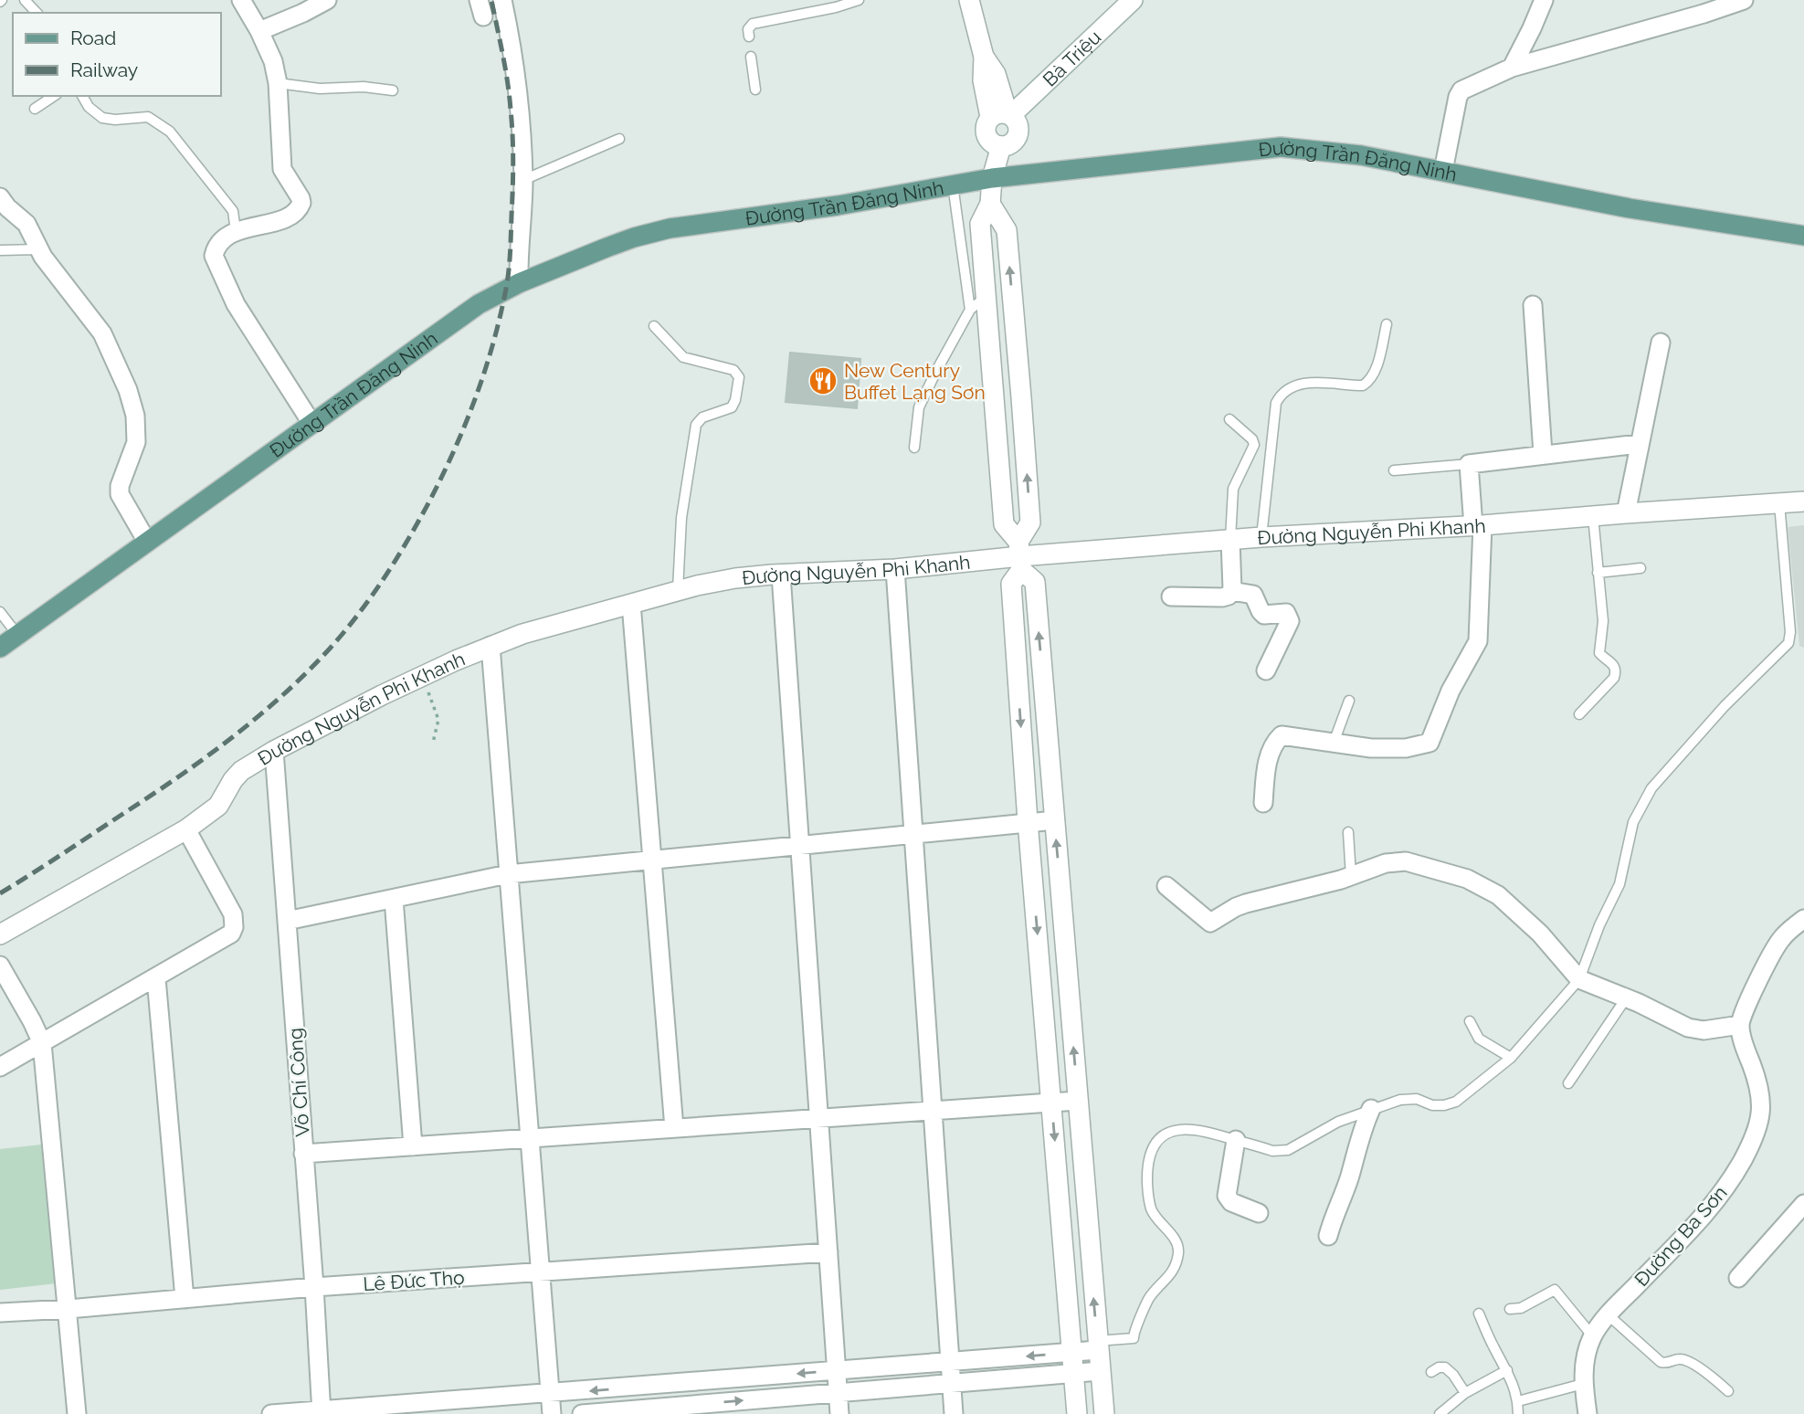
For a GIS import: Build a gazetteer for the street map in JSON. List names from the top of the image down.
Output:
{
  "streets": {
    "main road": ["Đường Trần Đăng Ninh"],
    "street": [
      "Bà Triệu",
      "Đường Nguyễn Phi Khanh",
      "Võ Chí Công",
      "Đường Ba Sơn",
      "Lê Đức Thọ"
    ]
  },
  "crossings": [
    ["Đường Nguyễn Phi Khanh", "Võ Chí Công"],
    ["Võ Chí Công", "Lê Đức Thọ"]
  ],
  "places": {
    "restaurant": ["New Century Buffet Lạng Sơn"]
  },
  "legend": ["Road", "Railway"]
}
